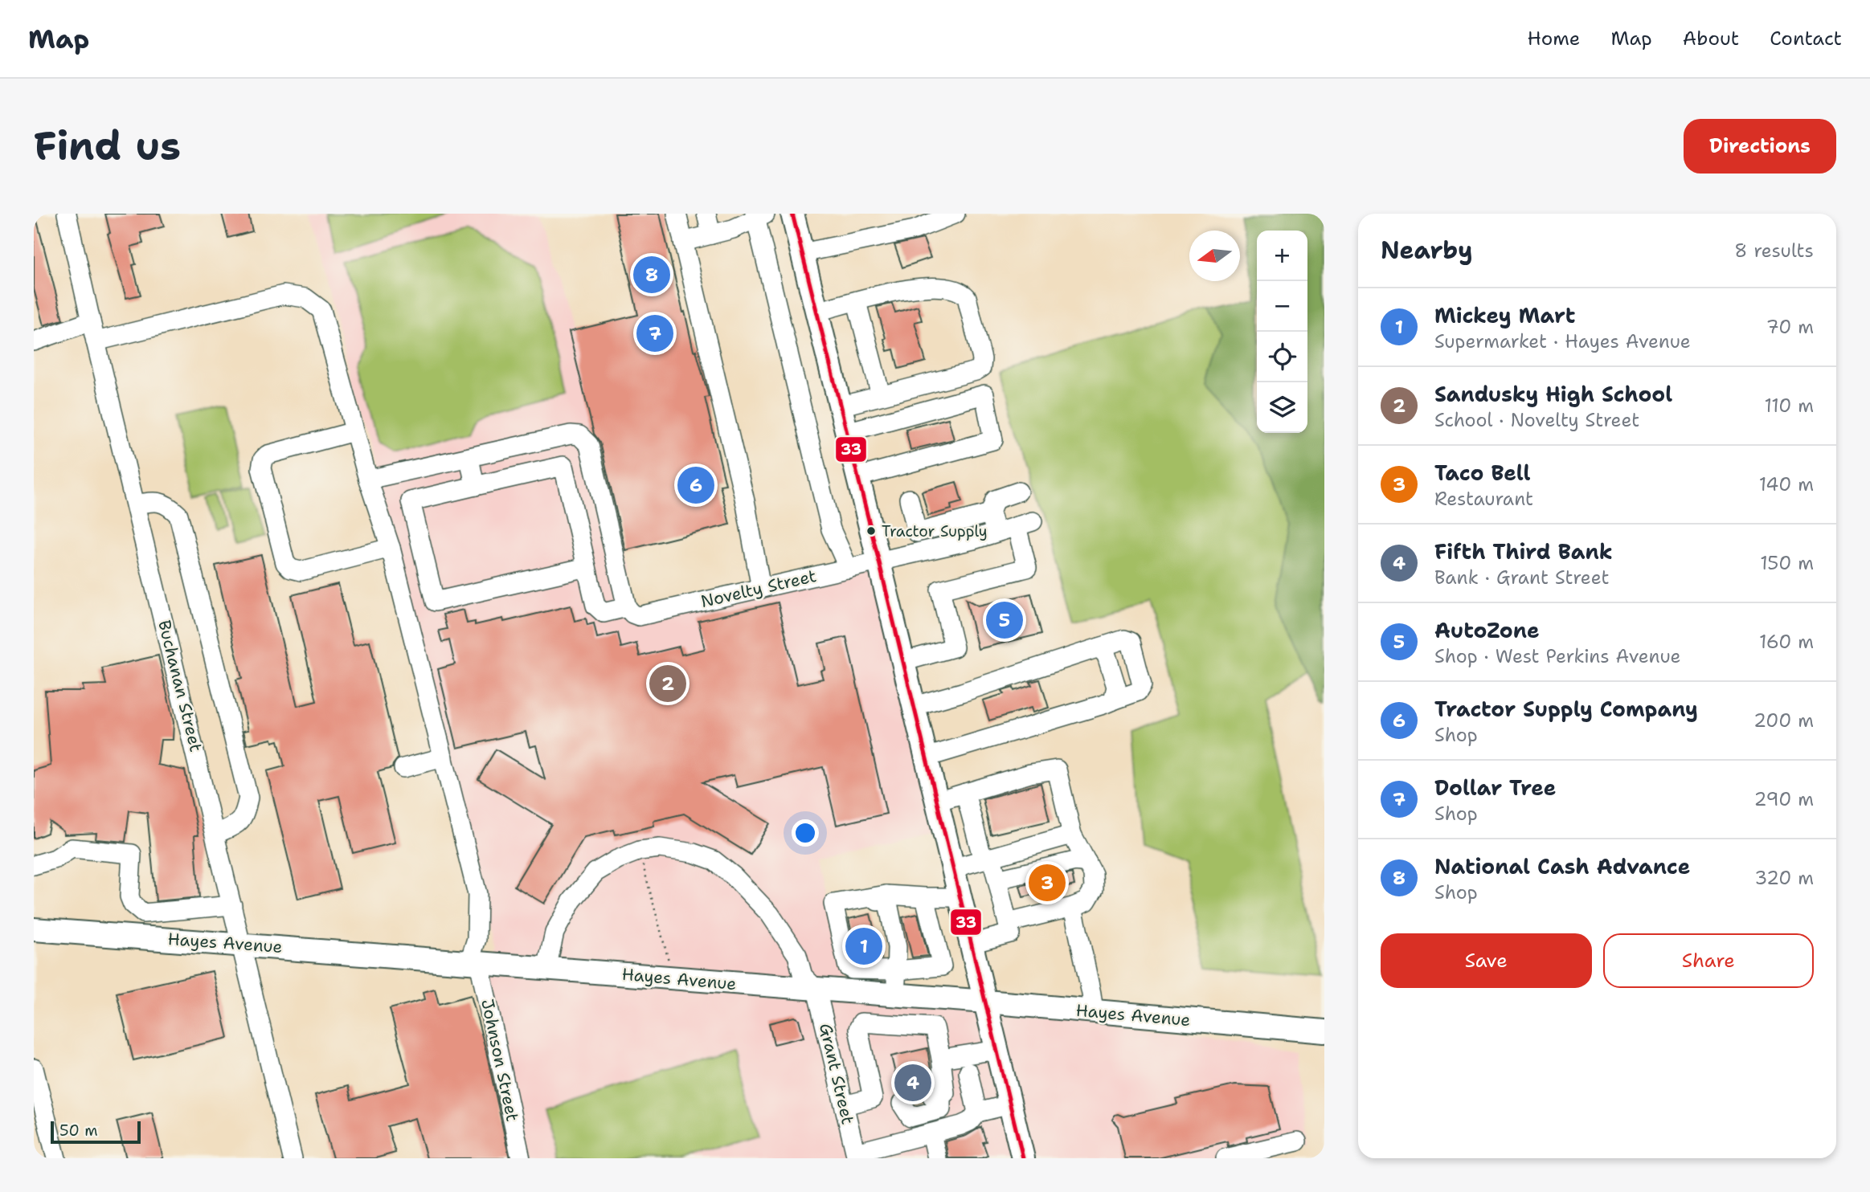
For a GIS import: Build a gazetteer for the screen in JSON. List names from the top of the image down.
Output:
{
  "streets": {
    "main road": ["Hayes Avenue"],
    "street": [
      "Novelty Street",
      "Buchanan Street",
      "Johnson Street",
      "Grant Street"
    ]
  },
  "crossings": [
    ["Buchanan Street", "Hayes Avenue"],
    ["Hayes Avenue", "Johnson Street"],
    ["Hayes Avenue", "Grant Street"]
  ],
  "places": ["Tractor Supply"],
  "lines": ["transit line 33"],
  "scale_bar": "50 m",
  "north": "left",
  "page": {
    "header": "Map",
    "nav": [
      "Home",
      "Map",
      "About",
      "Contact"
    ],
    "buttons": [
      "Directions",
      ["Save", "Share"]
    ],
    "title": "Find us",
    "heading": ["Nearby", "8 results"],
    "map_buttons": ["+", "−"],
    "pins": [
      "8",
      "7",
      "6",
      "5",
      "2",
      "3",
      "1",
      "4"
    ],
    "list": [
      {
        "mark": "1",
        "name": "Mickey Mart",
        "note": "Supermarket · Hayes Avenue",
        "value": "70 m"
      },
      {
        "mark": "2",
        "name": "Sandusky High School",
        "note": "School · Novelty Street",
        "value": "110 m"
      },
      {
        "mark": "3",
        "name": "Taco Bell",
        "note": "Restaurant",
        "value": "140 m"
      },
      {
        "mark": "4",
        "name": "Fifth Third Bank",
        "note": "Bank · Grant Street",
        "value": "150 m"
      },
      {
        "mark": "5",
        "name": "AutoZone",
        "note": "Shop · West Perkins Avenue",
        "value": "160 m"
      },
      {
        "mark": "6",
        "name": "Tractor Supply Company",
        "note": "Shop",
        "value": "200 m"
      },
      {
        "mark": "7",
        "name": "Dollar Tree",
        "note": "Shop",
        "value": "290 m"
      },
      {
        "mark": "8",
        "name": "National Cash Advance",
        "note": "Shop",
        "value": "320 m"
      }
    ],
    "scale": "50 m"
  }
}
